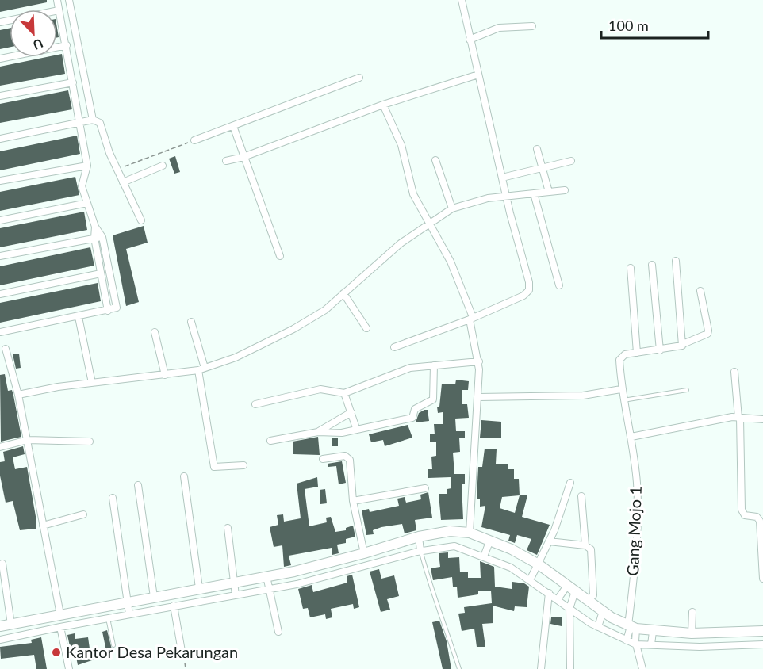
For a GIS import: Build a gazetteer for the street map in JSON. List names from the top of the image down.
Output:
{
  "streets": {
    "street": ["Gang Mojo 1"]
  },
  "places": ["Kantor Desa Pekarungan"],
  "scale_bar": "100 m",
  "north": "bottom right"
}
